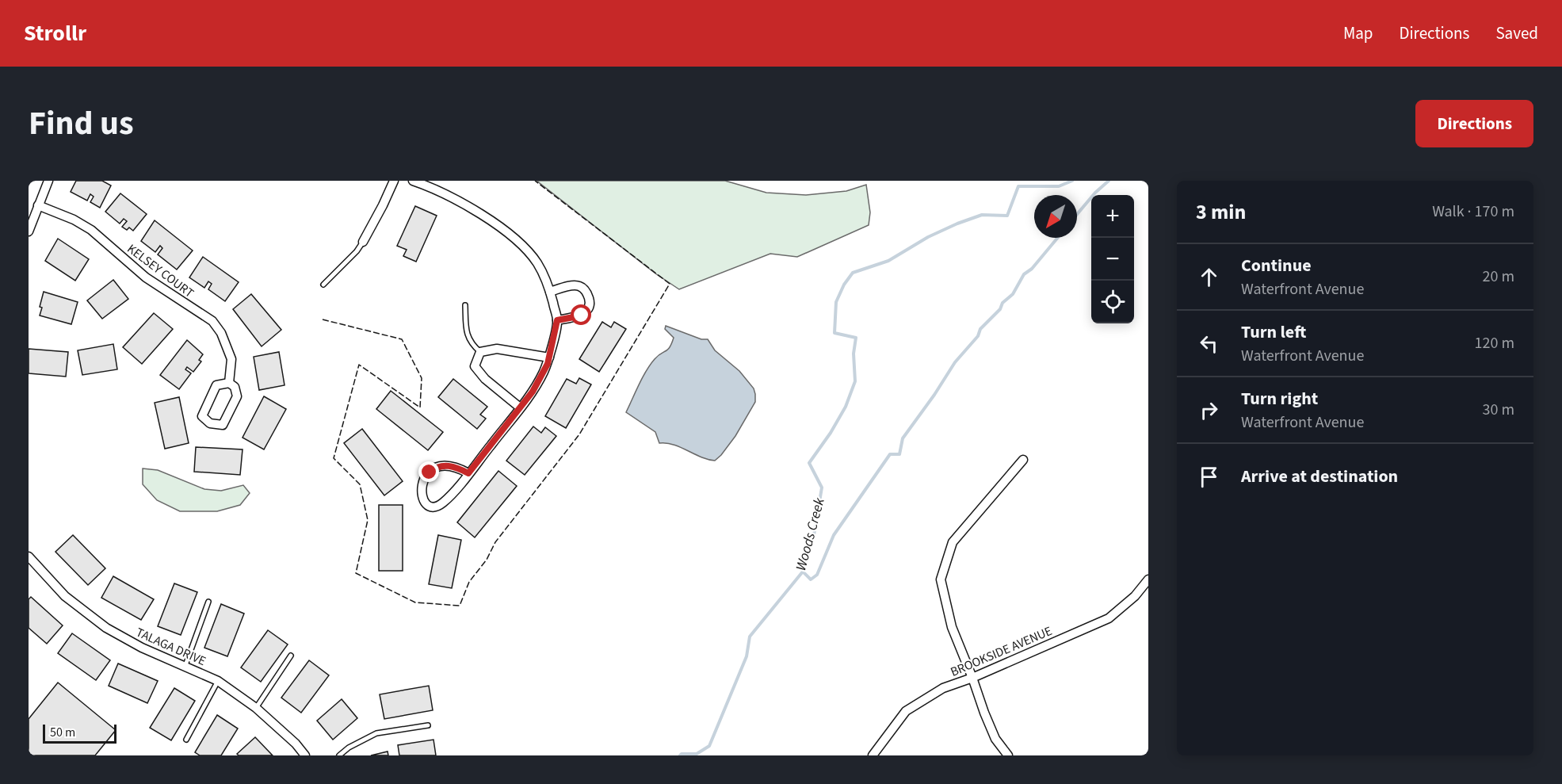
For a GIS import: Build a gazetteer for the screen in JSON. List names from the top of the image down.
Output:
{
  "streets": {
    "street": ["KELSEY COURT", "TALAGA DRIVE", "BROOKSIDE AVENUE"]
  },
  "water": ["Woods Creek"],
  "scale_bar": "50 m",
  "north": "bottom left",
  "page": {
    "header": "Strollr",
    "nav": ["Map", "Directions", "Saved"],
    "title": "Find us",
    "buttons": "Directions",
    "heading": ["3 min", "Walk · 170 m"],
    "map_buttons": ["+", "−"],
    "list": [
      ["Continue", "Waterfront Avenue", "20 m"],
      ["Turn left", "Waterfront Avenue", "120 m"],
      ["Turn right", "Waterfront Avenue", "30 m"],
      "Arrive at destination"
    ],
    "scale": "50 m"
  }
}
